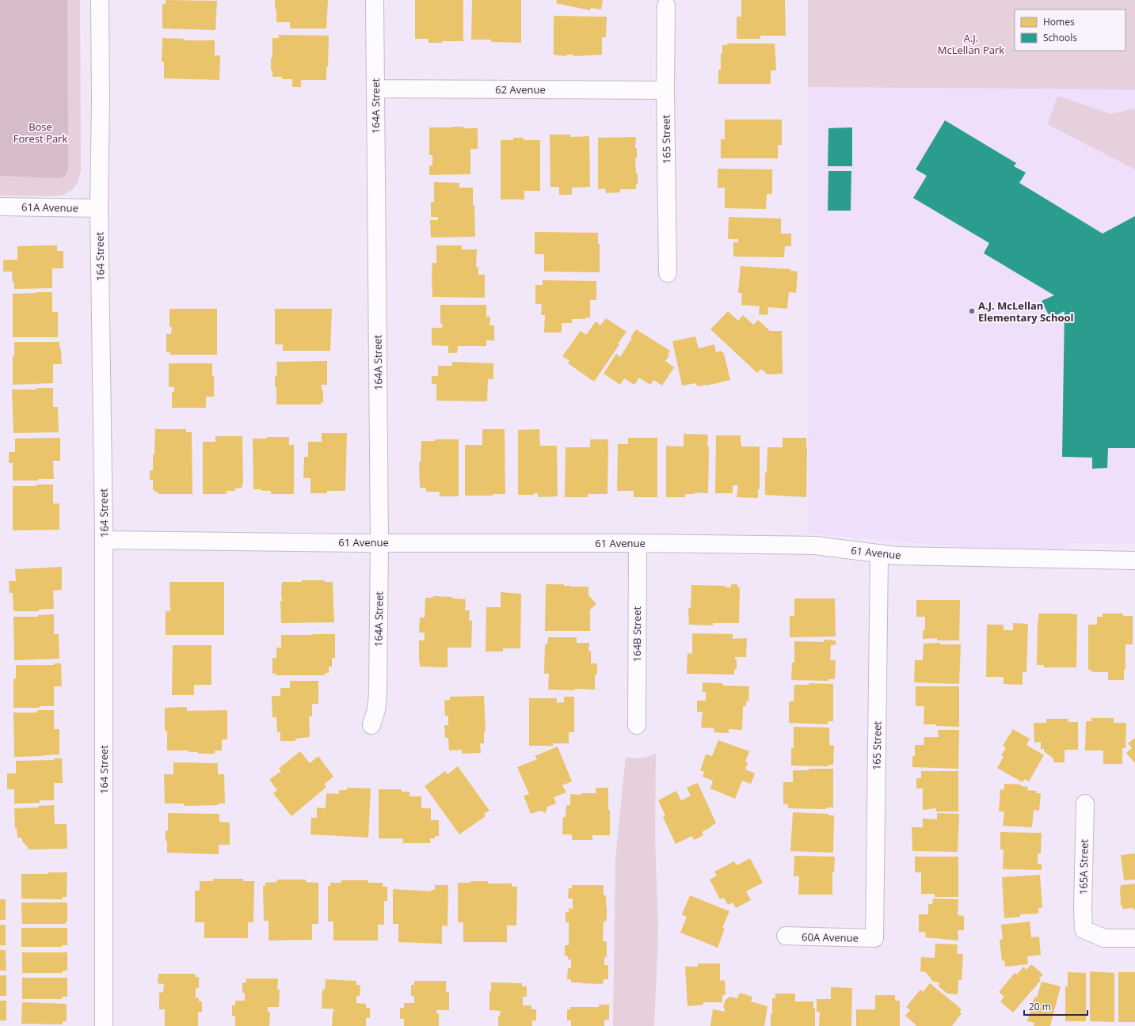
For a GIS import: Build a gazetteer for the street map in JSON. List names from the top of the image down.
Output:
{
  "streets": {
    "street": [
      "62 Avenue",
      "164A Street",
      "165 Street",
      "61A Avenue",
      "164 Street",
      "61 Avenue",
      "164B Street",
      "165A Street",
      "60A Avenue"
    ]
  },
  "crossings": [
    ["62 Avenue", "164A Street"],
    ["62 Avenue", "165 Street"],
    ["164A Street", "61 Avenue"],
    ["165 Street", "61 Avenue"],
    ["165 Street", "60A Avenue"],
    ["61A Avenue", "164 Street"],
    ["164 Street", "61 Avenue"],
    ["61 Avenue", "164B Street"]
  ],
  "parks": ["A.J. McLellan Park", "Bose Forest Park"],
  "places": ["A.J. McLellan Elementary School"],
  "legend": ["Homes", "Schools"],
  "scale_bar": "20 m"
}
